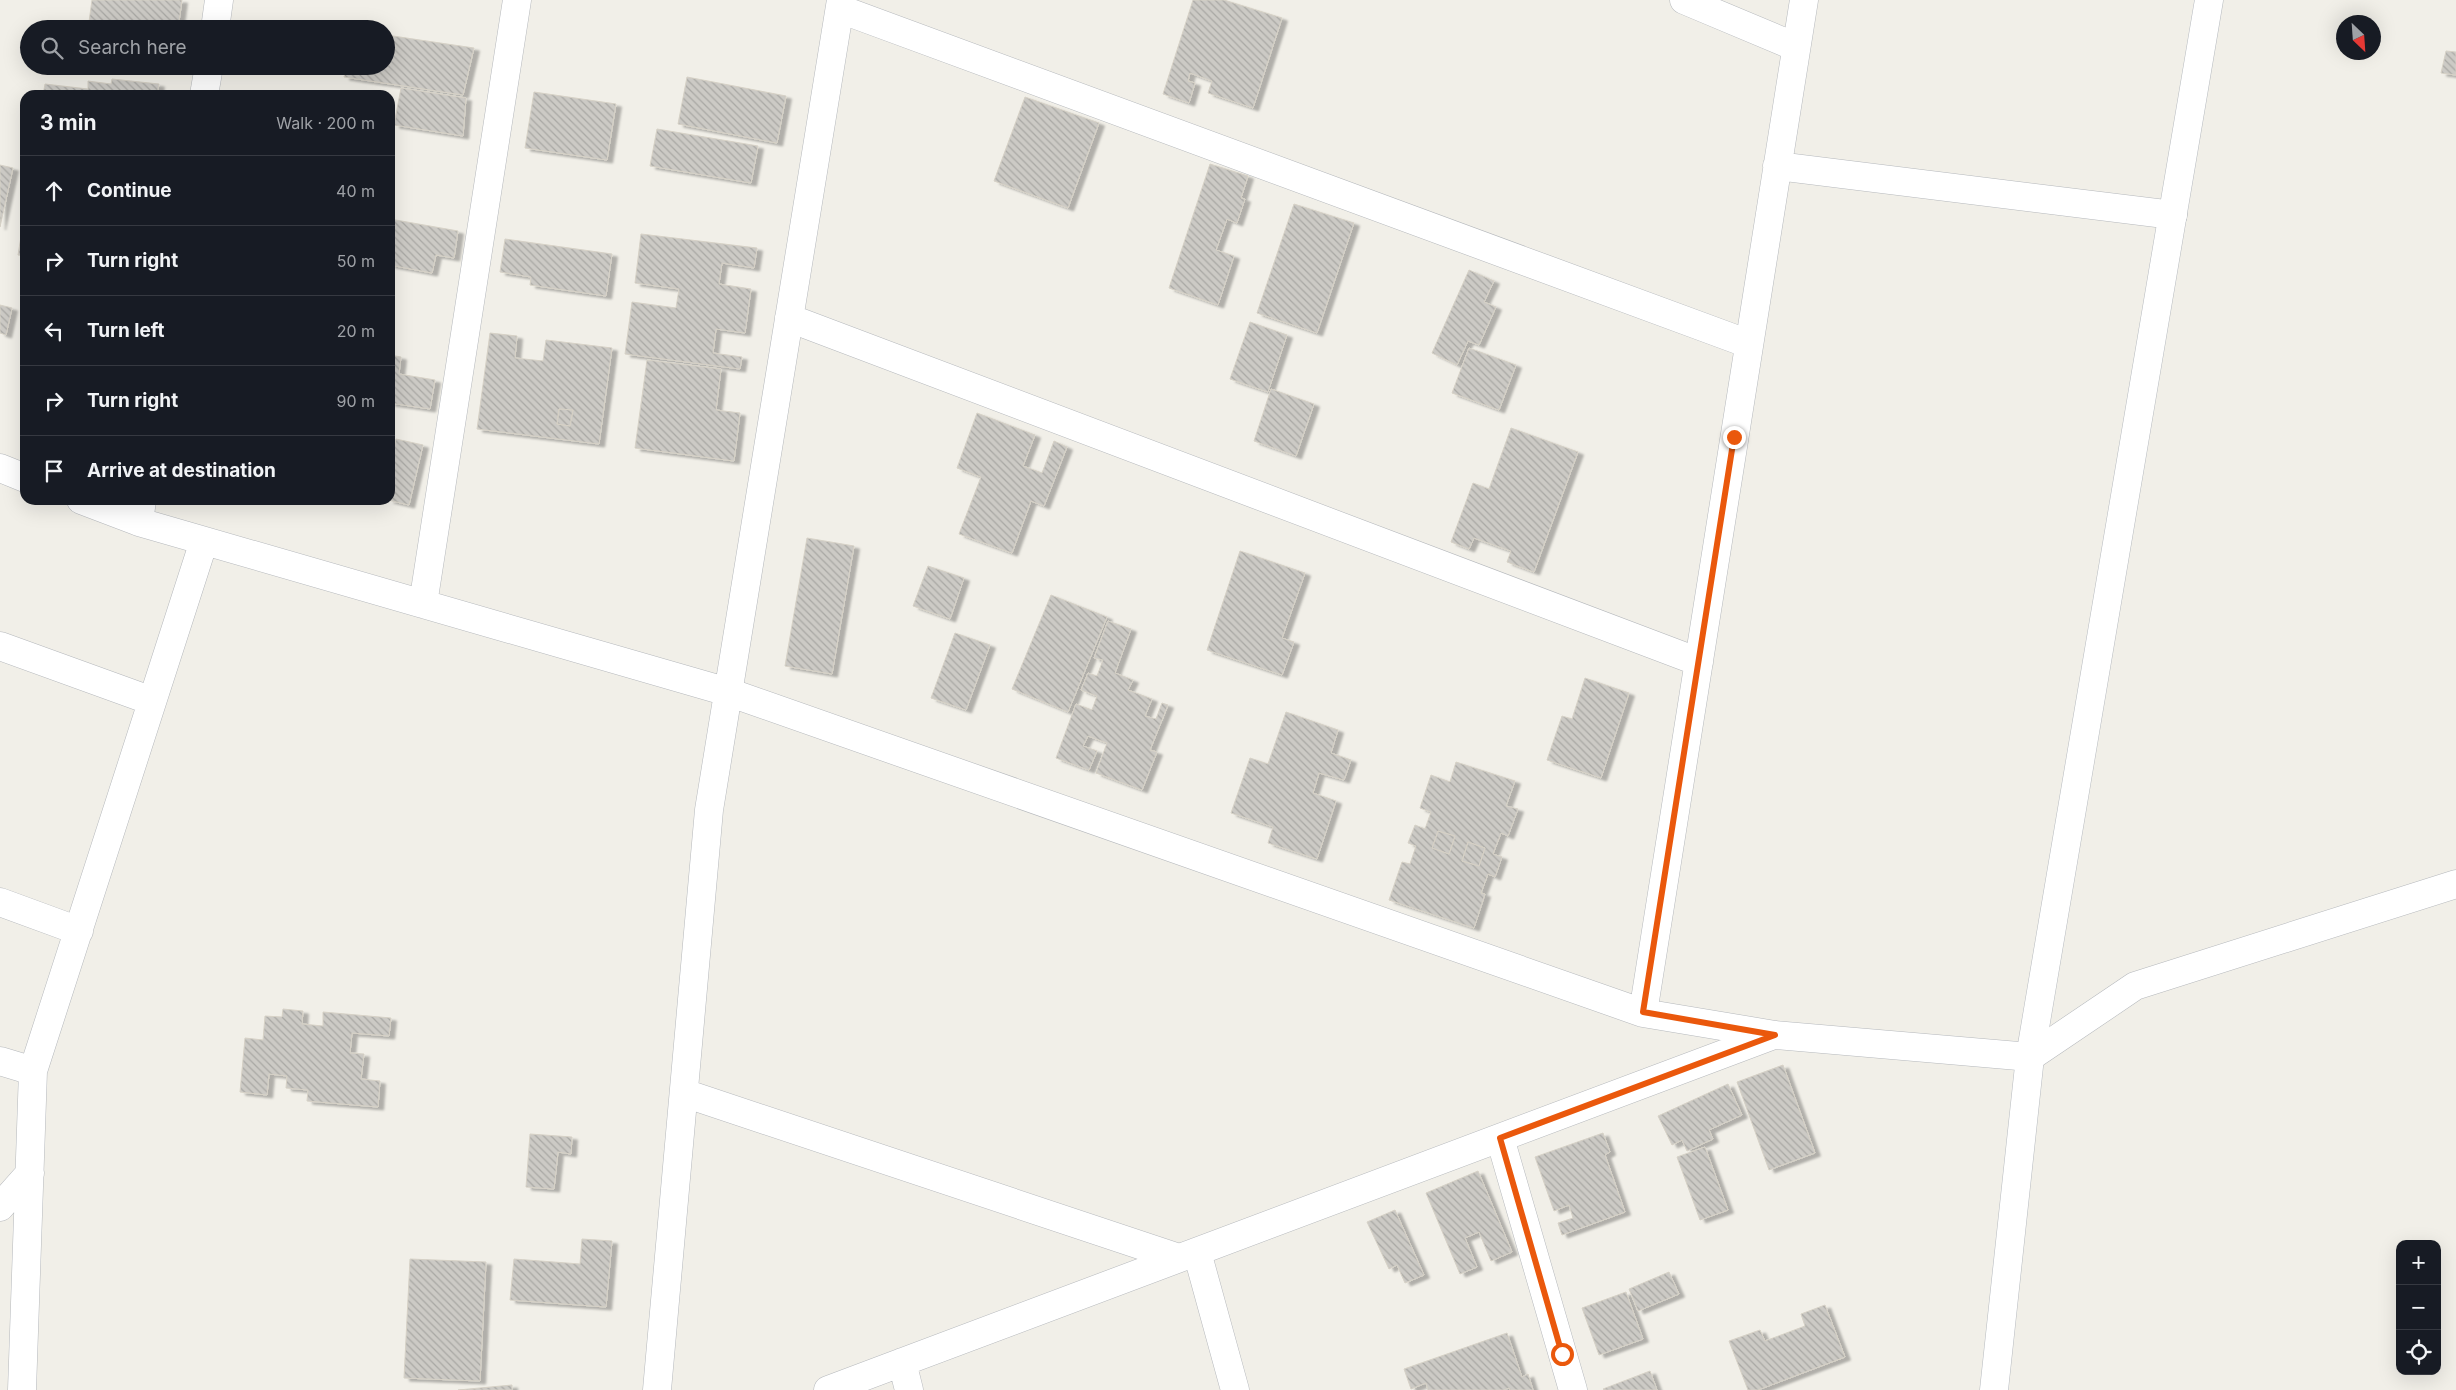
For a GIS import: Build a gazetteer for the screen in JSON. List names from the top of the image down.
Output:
{
  "north": "bottom right",
  "page": {
    "search": "Search here",
    "heading": ["3 min", "Walk · 200 m"],
    "list": [
      ["Continue", "40 m"],
      ["Turn right", "50 m"],
      ["Turn left", "20 m"],
      ["Turn right", "90 m"],
      "Arrive at destination"
    ],
    "map_buttons": ["+", "−"]
  }
}
